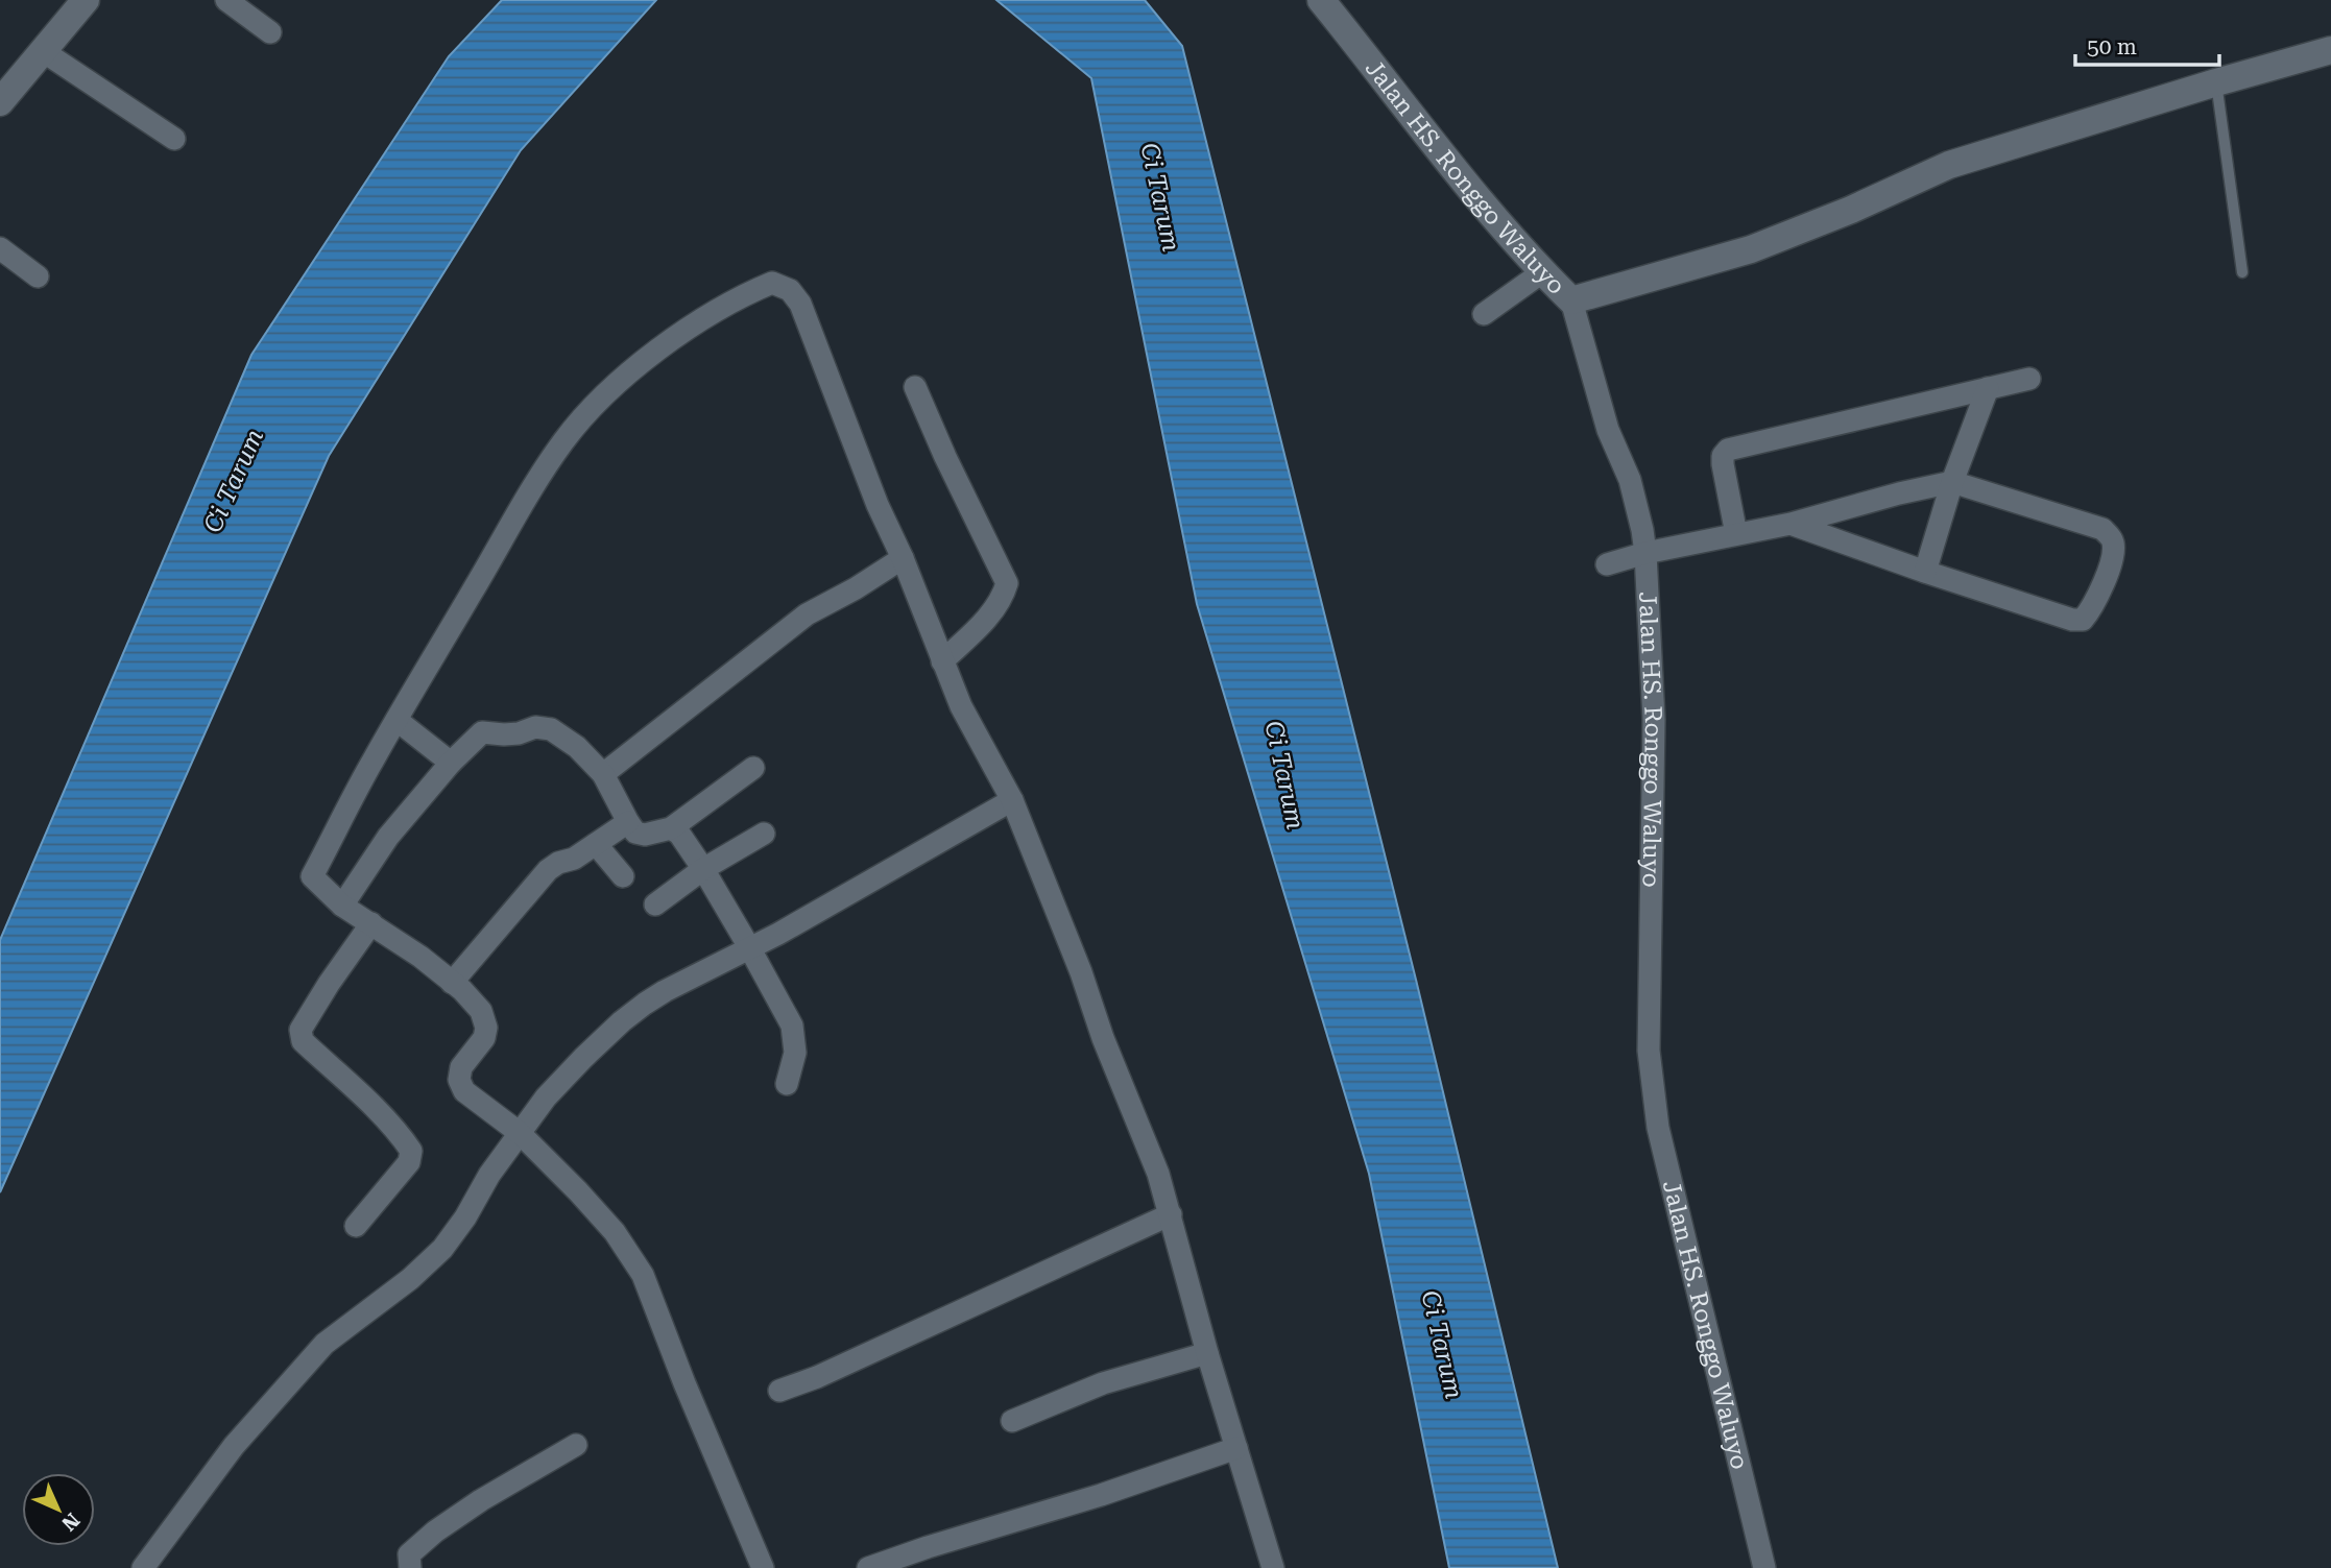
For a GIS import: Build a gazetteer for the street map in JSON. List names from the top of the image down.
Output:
{
  "streets": {
    "street": ["Jalan HS. Ronggo Waluyo"]
  },
  "water": ["Ci Tarum"],
  "scale_bar": "50 m",
  "north": "bottom right"
}
